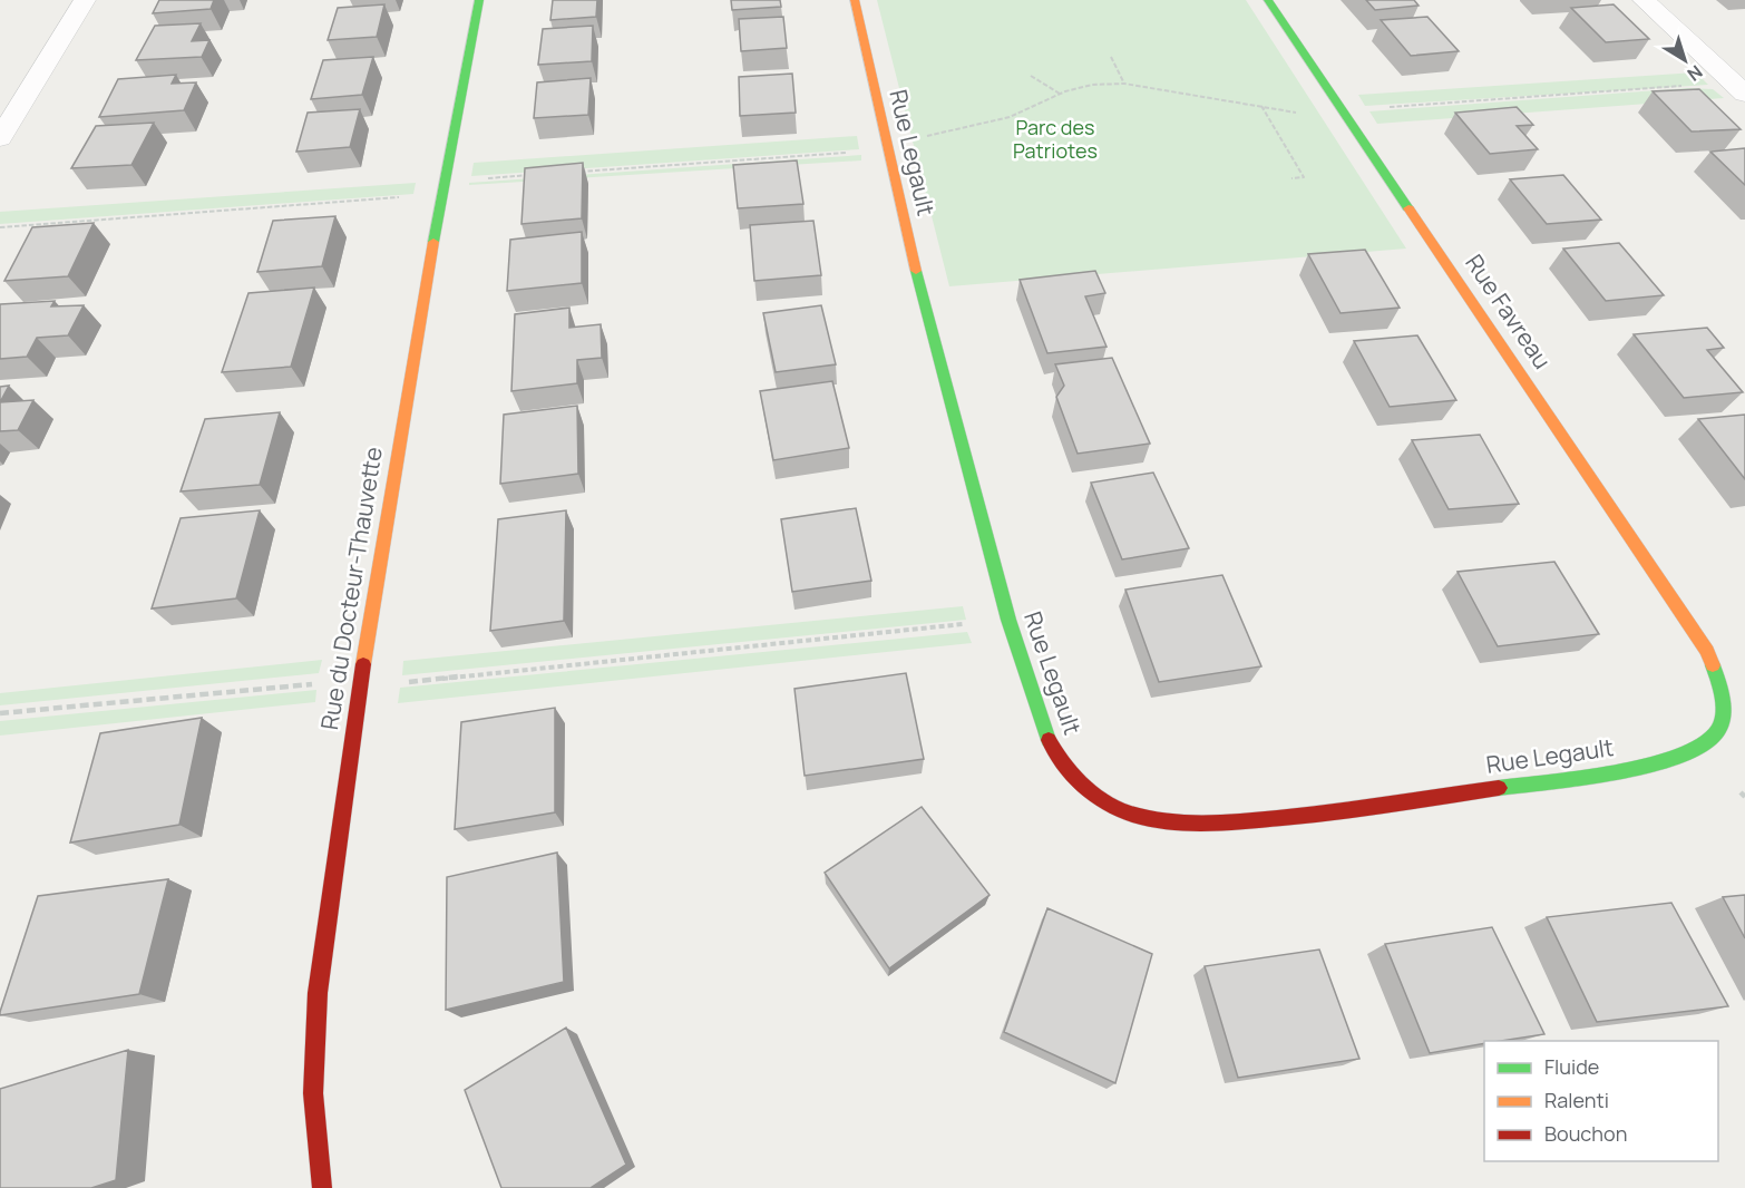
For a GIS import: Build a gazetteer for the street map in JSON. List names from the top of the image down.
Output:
{
  "streets": {
    "street": ["Rue Legault", "Rue Favreau", "Rue du Docteur-Thauvette"]
  },
  "crossings": [
    ["Rue Legault", "Rue Favreau"]
  ],
  "parks": ["Parc des Patriotes"],
  "legend": ["Fluide", "Ralenti", "Bouchon"],
  "north": "bottom right"
}
